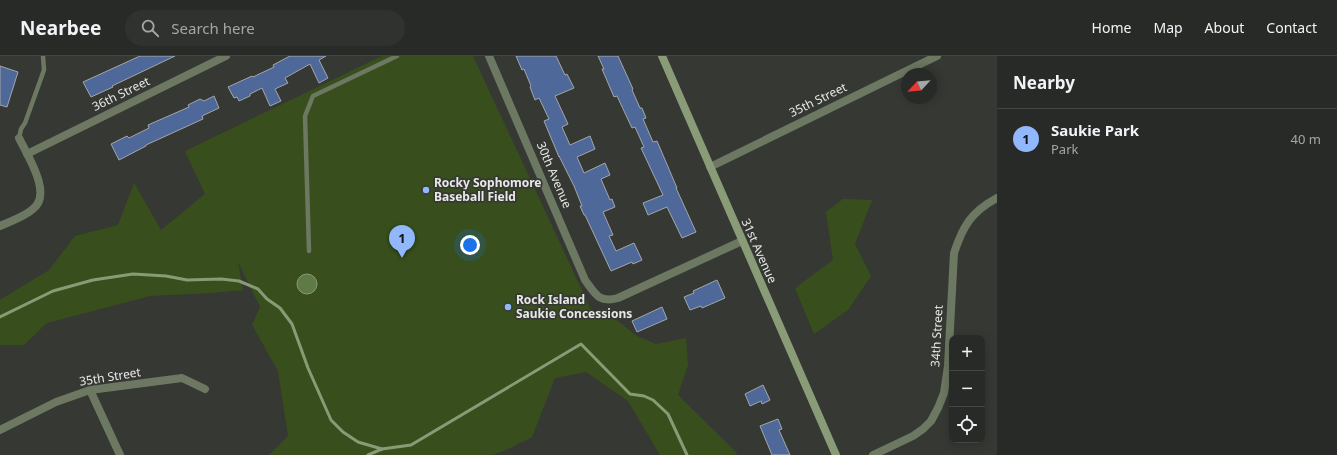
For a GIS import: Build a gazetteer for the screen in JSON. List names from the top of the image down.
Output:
{
  "streets": {
    "street": [
      "36th Street",
      "35th Street",
      "30th Avenue",
      "31st Avenue",
      "34th Street"
    ]
  },
  "crossings": [
    ["35th Street", "31st Avenue"],
    ["30th Avenue", "31st Avenue"]
  ],
  "places": ["Rocky Sophomore Baseball Field", "Rock Island Saukie Concessions"],
  "north": "bottom left",
  "page": {
    "header": "Nearbee",
    "search": "Search here",
    "nav": [
      "Home",
      "Map",
      "About",
      "Contact"
    ],
    "heading": "Nearby",
    "list": [
      {
        "mark": "1",
        "name": "Saukie Park",
        "note": "Park",
        "value": "40 m"
      }
    ],
    "pins": "1",
    "map_buttons": ["+", "−"]
  }
}
